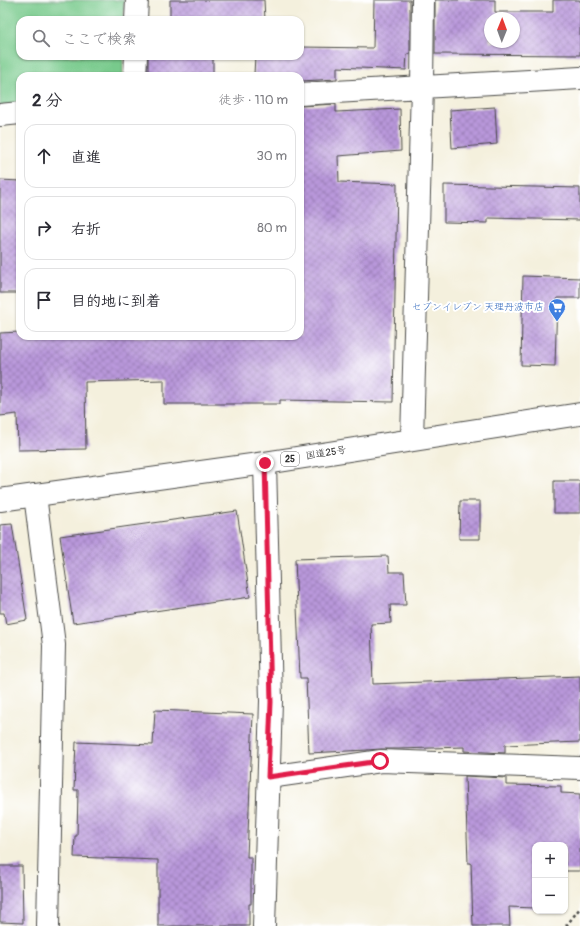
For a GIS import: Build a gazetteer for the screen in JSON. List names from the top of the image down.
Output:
{
  "streets": {
    "main road": ["国道25号", "25"]
  },
  "places": {
    "supermarket": ["セブンイレブン 天理丹波市店"]
  },
  "north": "top",
  "page": {
    "search": "ここで検索",
    "heading": ["2 分", "徒歩 · 110 m"],
    "list": [
      ["直進", "30 m"],
      ["右折", "80 m"],
      "目的地に到着"
    ],
    "map_buttons": ["+", "−"]
  }
}
